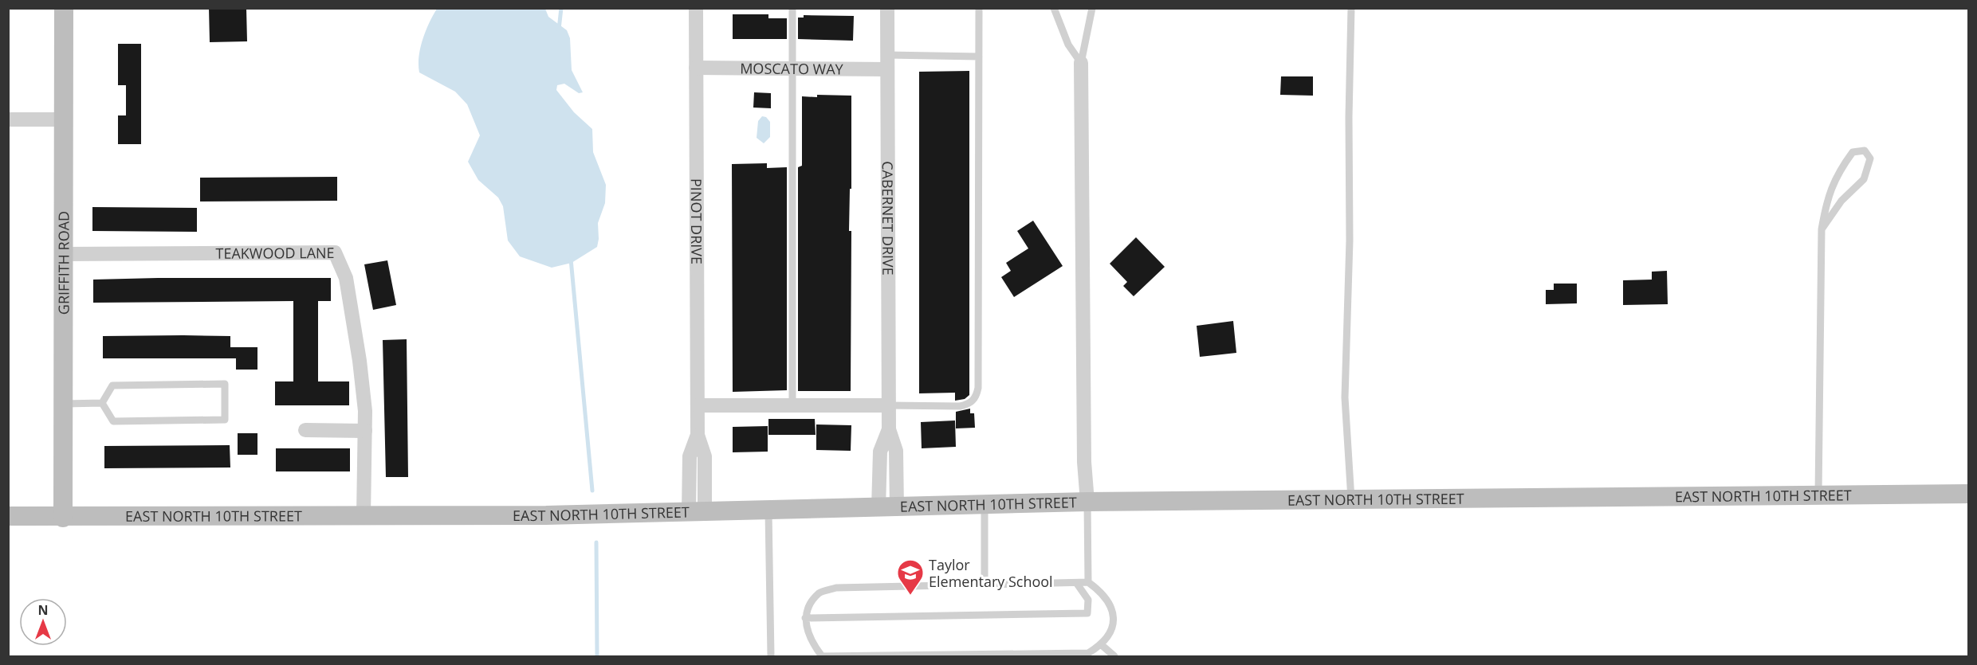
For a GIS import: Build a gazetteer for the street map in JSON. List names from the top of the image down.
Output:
{
  "streets": {
    "main road": ["GRIFFITH ROAD", "EAST NORTH 10TH STREET"],
    "street": [
      "MOSCATO WAY",
      "CABERNET DRIVE",
      "PINOT DRIVE",
      "TEAKWOOD LANE"
    ]
  },
  "crossings": [
    ["MOSCATO WAY", "CABERNET DRIVE"],
    ["MOSCATO WAY", "PINOT DRIVE"],
    ["CABERNET DRIVE", "EAST NORTH 10TH STREET"],
    ["PINOT DRIVE", "EAST NORTH 10TH STREET"],
    ["TEAKWOOD LANE", "GRIFFITH ROAD"],
    ["TEAKWOOD LANE", "EAST NORTH 10TH STREET"],
    ["GRIFFITH ROAD", "EAST NORTH 10TH STREET"]
  ],
  "places": {
    "school or university": ["Taylor Elementary School"]
  },
  "north": "top"
}
